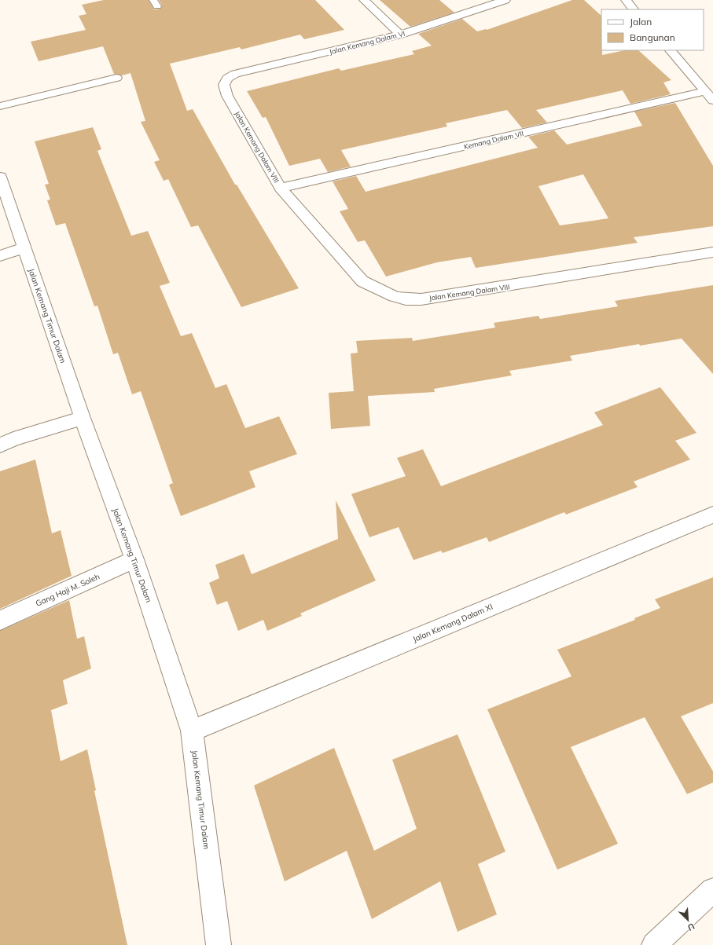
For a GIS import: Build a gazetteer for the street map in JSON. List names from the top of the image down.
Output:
{
  "streets": {
    "street": [
      "Jalan Kemang Dalam VI",
      "Kemang Dalam VII",
      "Jalan Kemang Dalam VIII",
      "Jalan Kemang Timur Dalam",
      "Gang Haji M. Soleh",
      "Jalan Kemang Dalam XI"
    ]
  },
  "crossings": [
    ["Jalan Kemang Dalam VI", "Jalan Kemang Dalam VIII"],
    ["Kemang Dalam VII", "Jalan Kemang Dalam VIII"],
    ["Jalan Kemang Timur Dalam", "Gang Haji M. Soleh"],
    ["Jalan Kemang Timur Dalam", "Jalan Kemang Dalam XI"]
  ],
  "legend": ["Jalan", "Bangunan"],
  "north": "bottom right"
}
